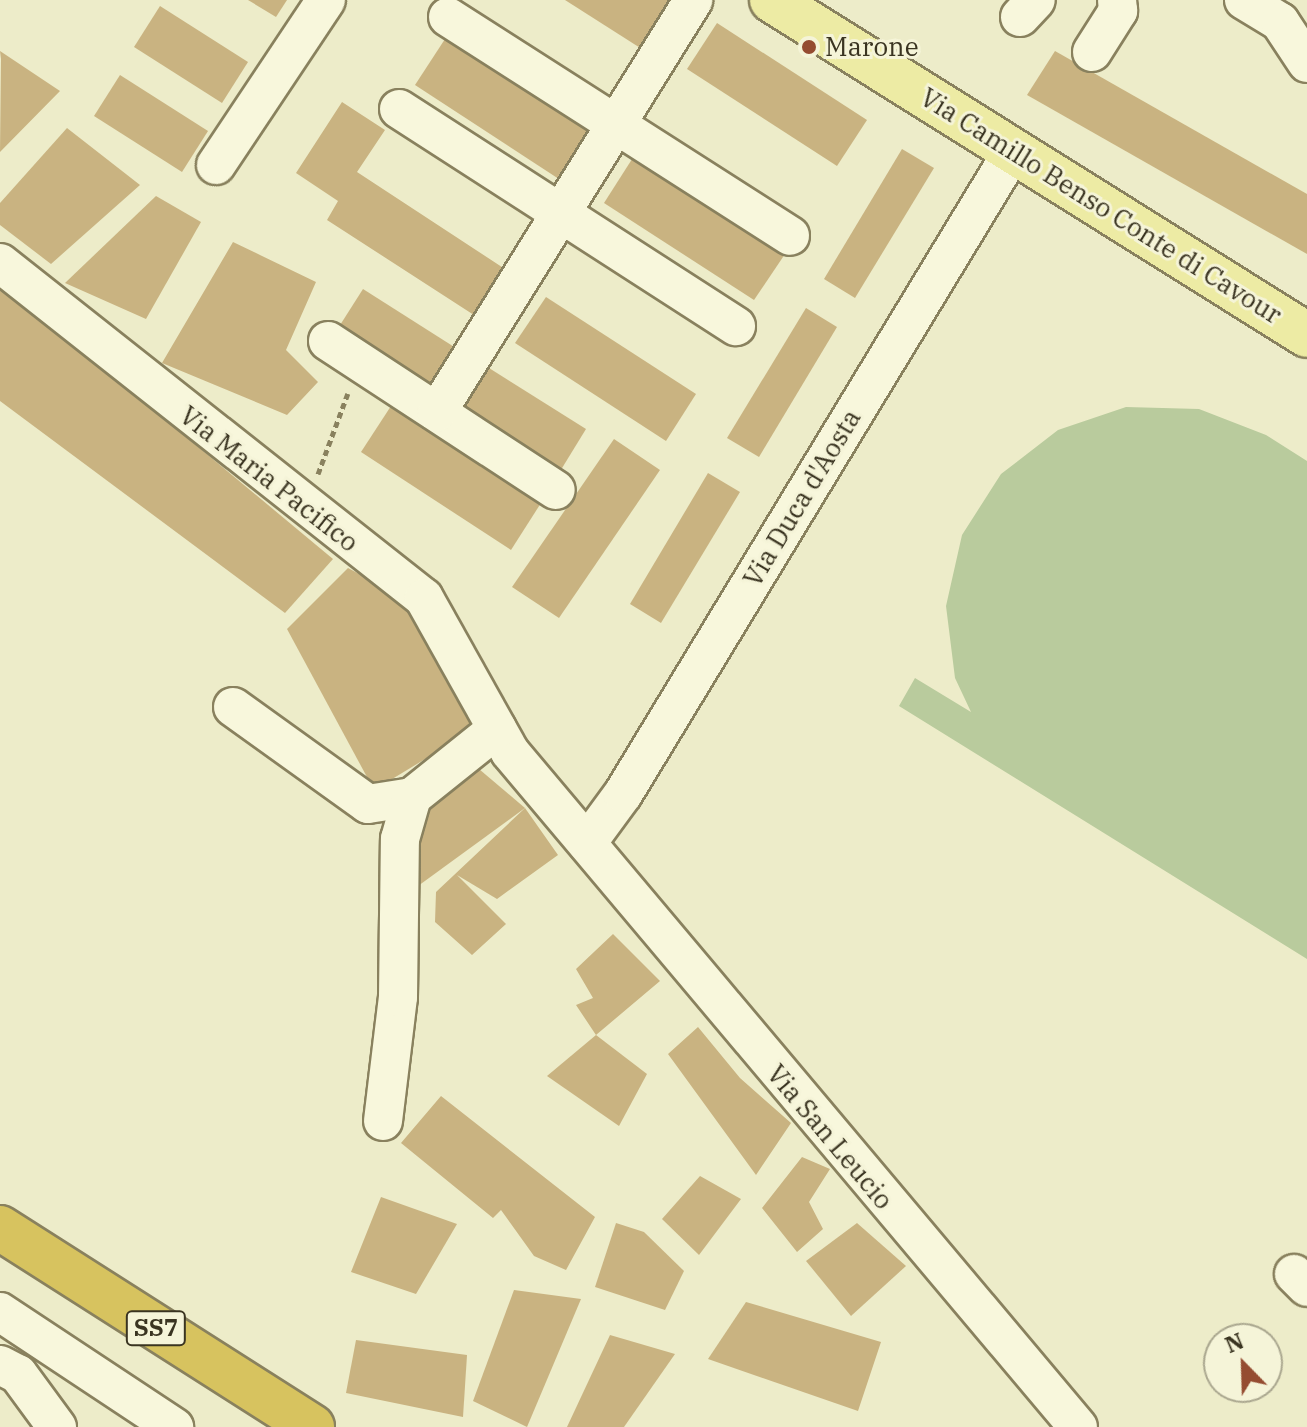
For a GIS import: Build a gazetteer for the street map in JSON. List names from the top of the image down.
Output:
{
  "streets": {
    "highway": ["SS7"],
    "main road": ["Via Camillo Benso Conte di Cavour"],
    "street": ["Via Maria Pacifico", "Via Duca d'Aosta", "Via San Leucio"]
  },
  "crossings": [
    ["Via Camillo Benso Conte di Cavour", "Via Duca d'Aosta"],
    ["Via Maria Pacifico", "Via Duca d'Aosta"],
    ["Via Maria Pacifico", "Via San Leucio"],
    ["Via Duca d'Aosta", "Via San Leucio"]
  ],
  "places": ["Marone"],
  "north": "top left"
}
